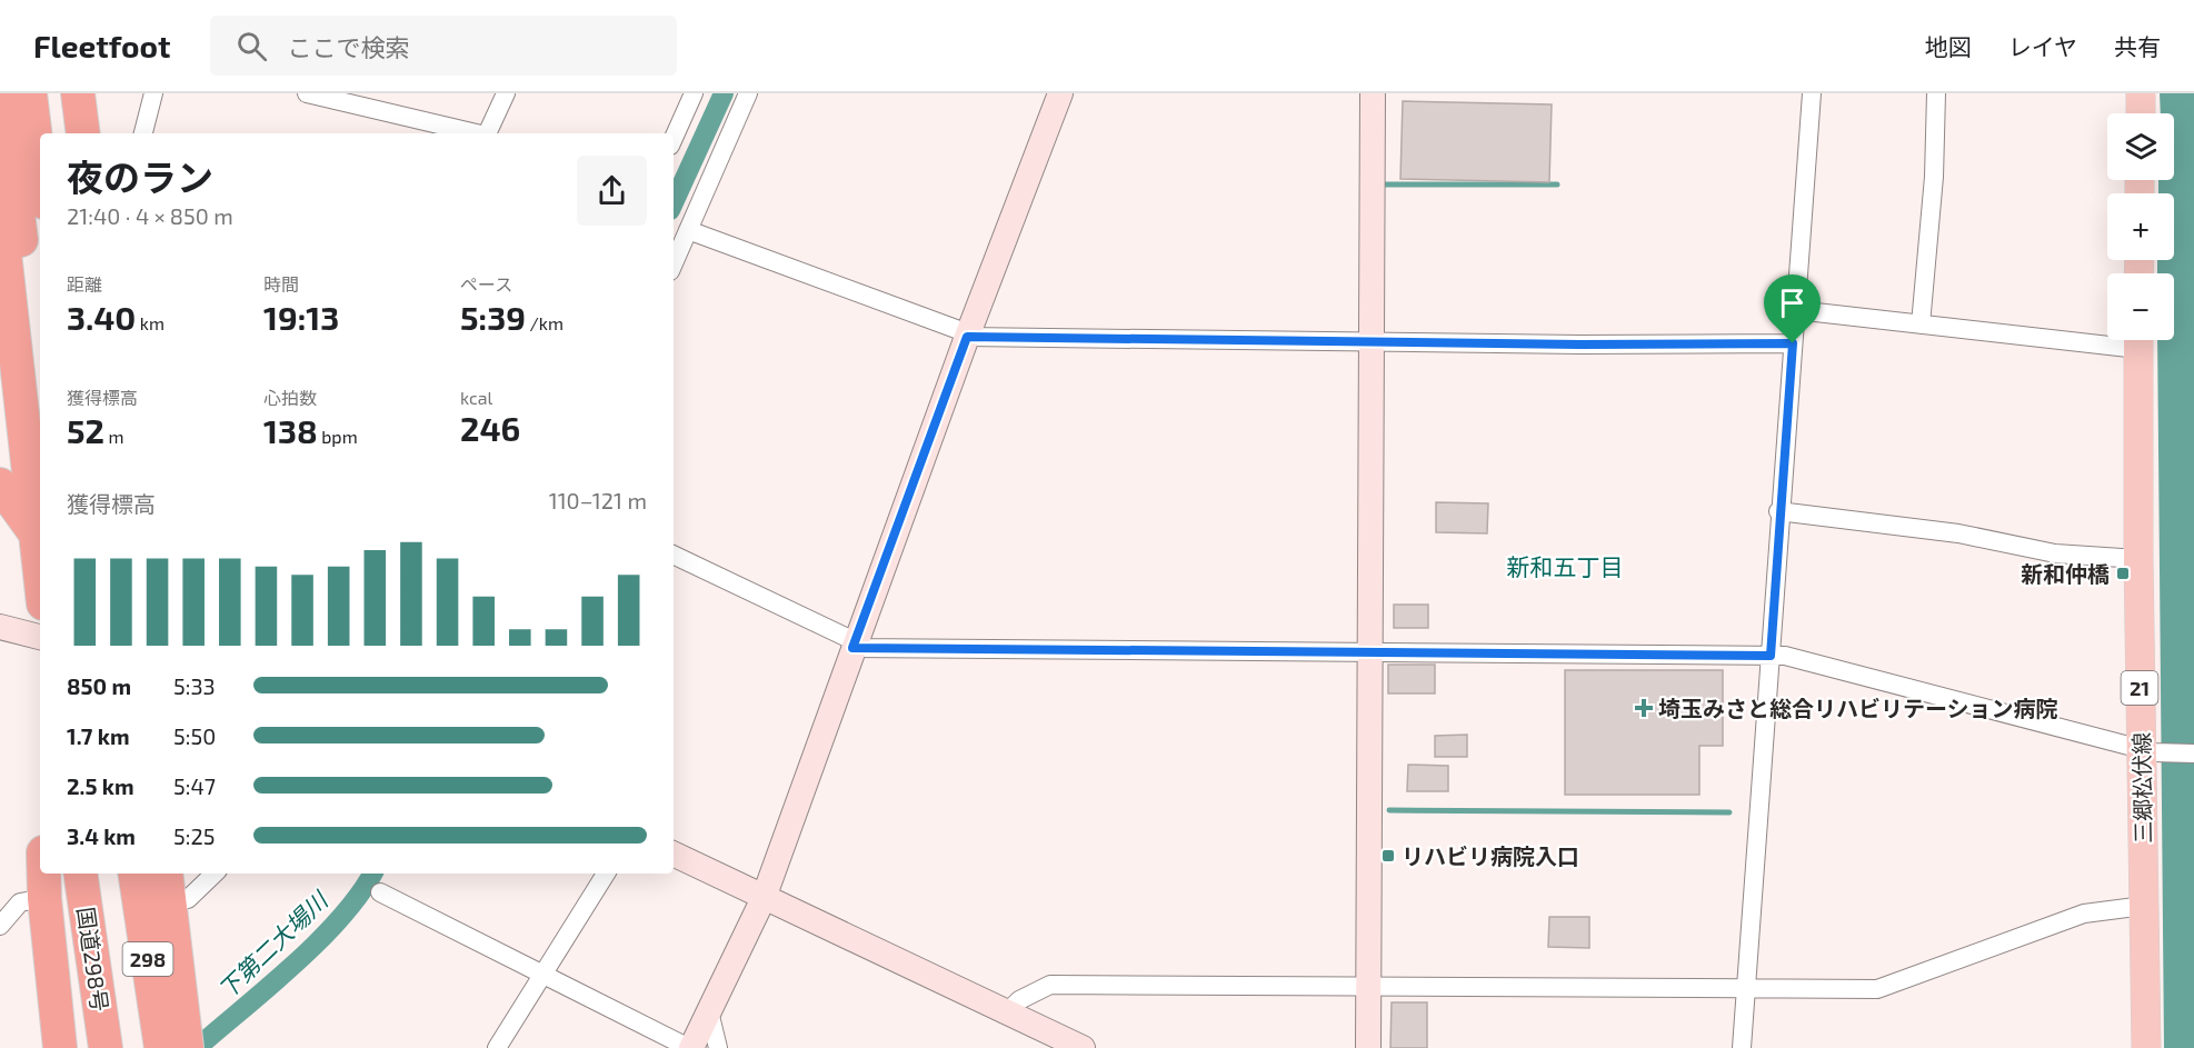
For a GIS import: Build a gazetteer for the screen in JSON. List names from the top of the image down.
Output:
{
  "streets": {
    "highway": ["国道298号", "298"],
    "main road": ["21", "三郷松伏線"]
  },
  "districts": ["新和五丁目"],
  "water": ["下第二大場川"],
  "places": {
    "transit": ["新和仲橋", "リハビリ病院入口"],
    "health": ["埼玉みさと総合リハビリテーション病院"]
  },
  "page": {
    "header": "Fleetfoot",
    "search": "ここで検索",
    "nav": ["地図", "レイヤ", "共有"],
    "map_buttons": ["+", "−"],
    "heading": ["夜のラン", "21:40 · 4 × 850 m"],
    "stats": [
      ["距離", "3.40 km"],
      ["時間", "19:13"],
      ["ペース", "5:39 /km"],
      ["獲得標高", "52 m"],
      ["心拍数", "138 bpm"],
      ["kcal", "246"]
    ],
    "chart": ["獲得標高", "110–121 m"],
    "list": [
      {
        "name": "850 m",
        "note": "5:33"
      },
      {
        "name": "1.7 km",
        "note": "5:50"
      },
      {
        "name": "2.5 km",
        "note": "5:47"
      },
      {
        "name": "3.4 km",
        "note": "5:25"
      }
    ]
  }
}
